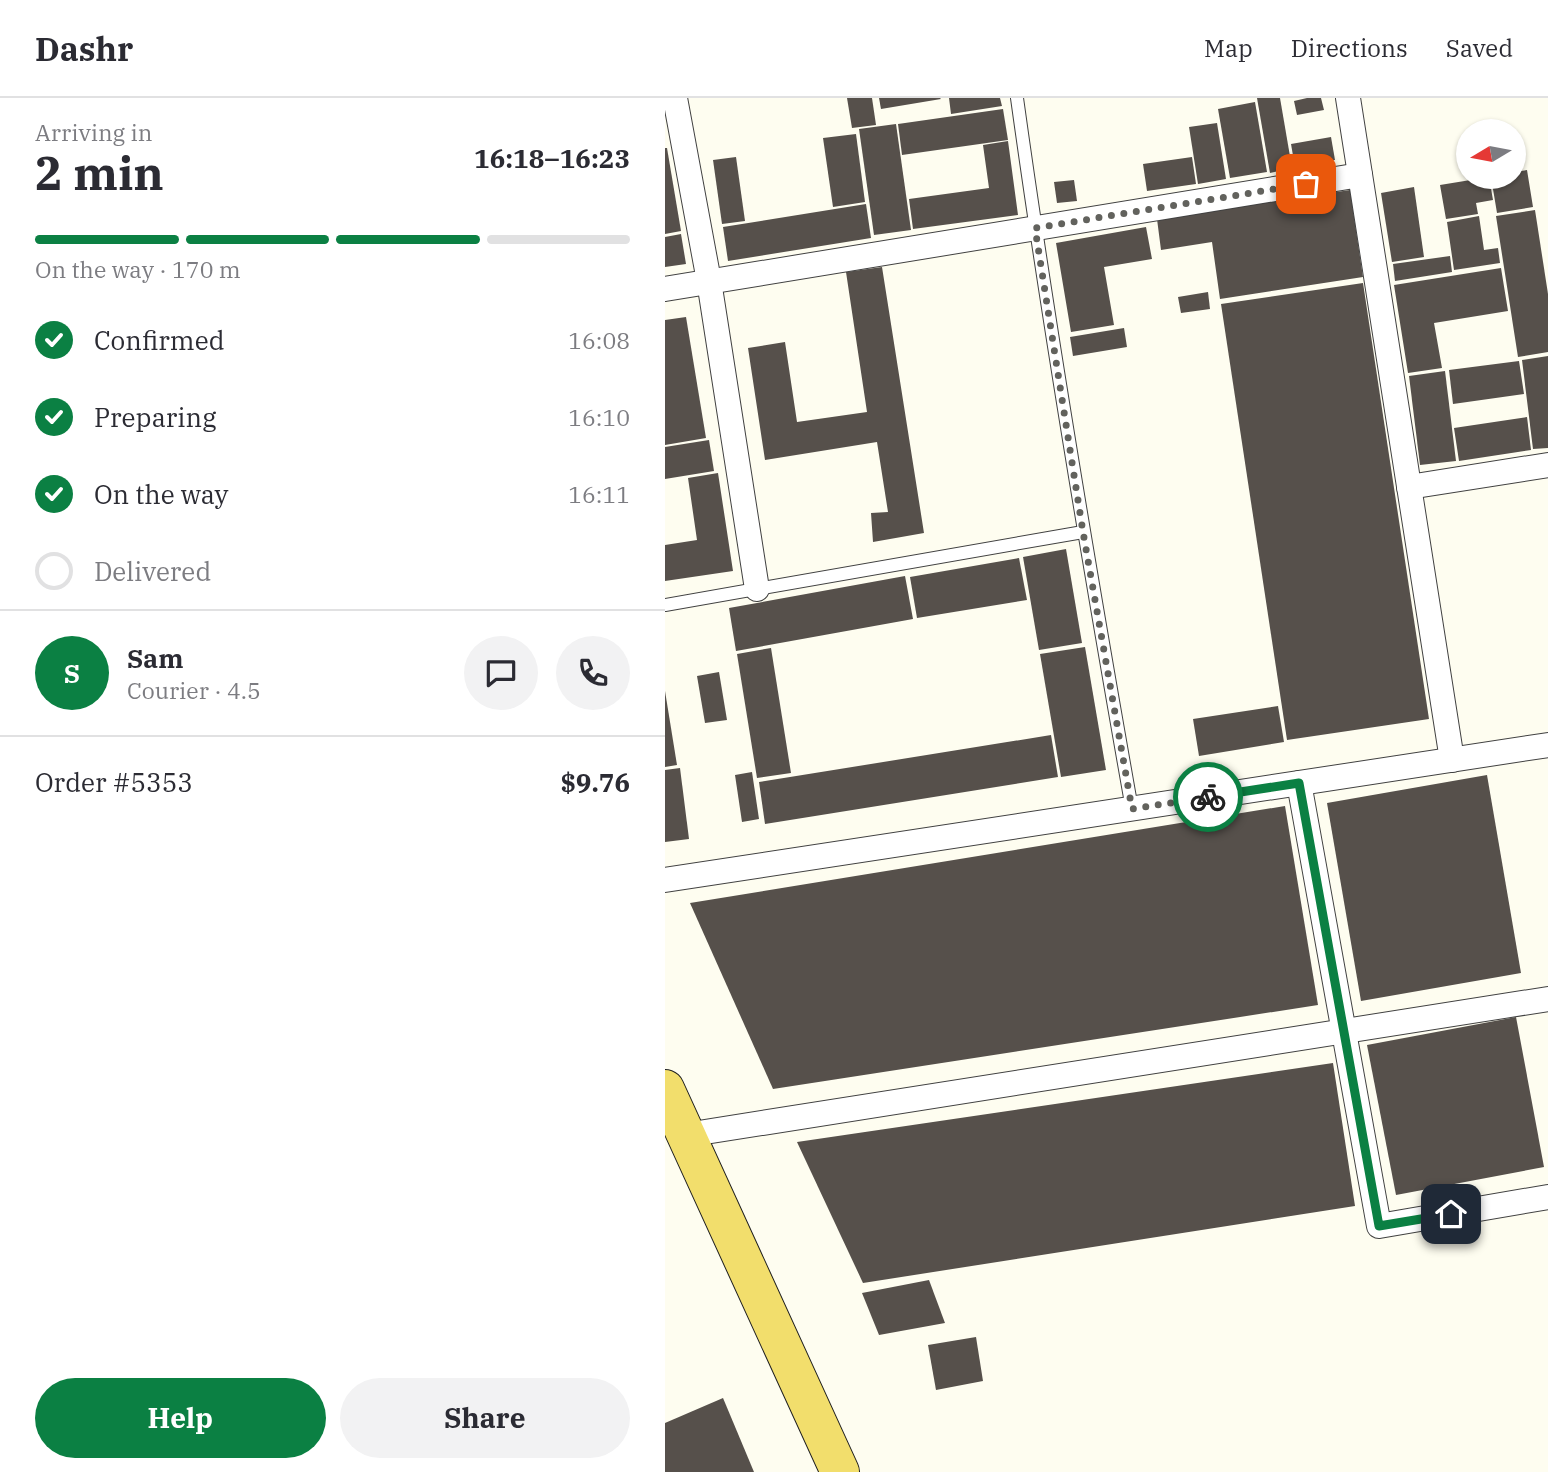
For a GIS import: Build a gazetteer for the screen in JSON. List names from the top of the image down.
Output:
{
  "north": "left",
  "page": {
    "header": "Dashr",
    "nav": ["Map", "Directions", "Saved"],
    "heading": ["2 min", "Arriving in", "16:18–16:23"],
    "panel": [
      "Sam",
      "Courier · 4.5",
      "Order #5353",
      "$9.76"
    ],
    "bar": "On the way · 170 m",
    "list": [
      ["Confirmed", "16:08"],
      ["Preparing", "16:10"],
      ["On the way", "16:11"],
      "Delivered"
    ],
    "round": "S",
    "buttons": ["Help", "Share"]
  }
}
